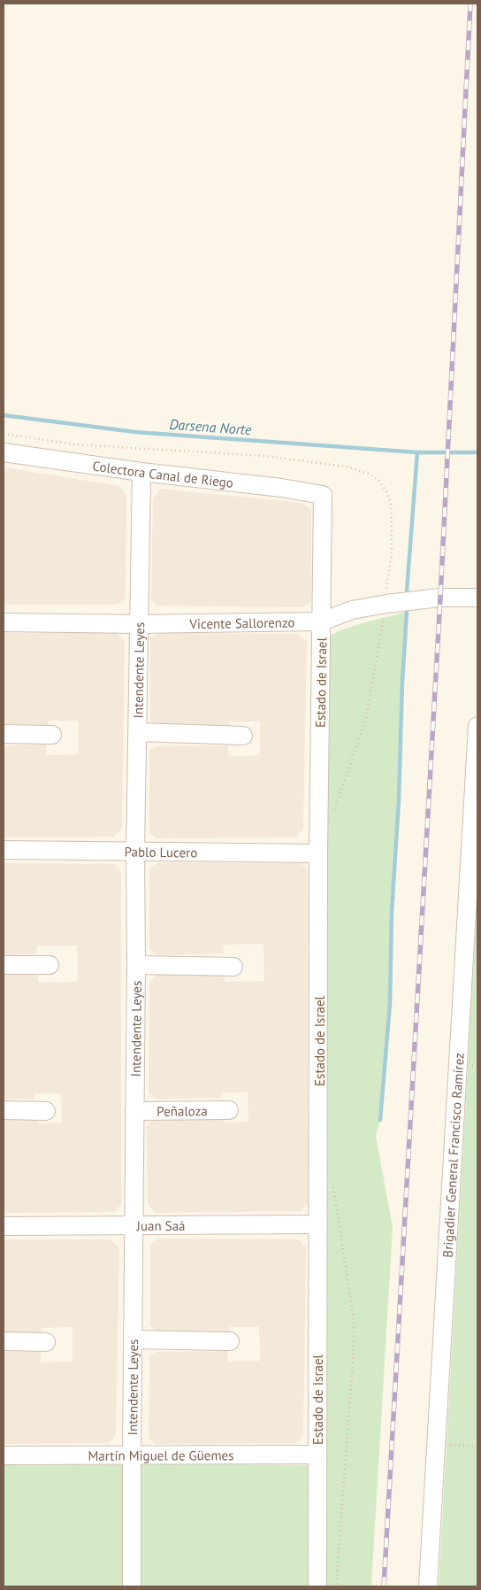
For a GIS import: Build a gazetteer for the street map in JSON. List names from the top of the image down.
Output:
{
  "streets": {
    "street": [
      "Colectora Canal de Riego",
      "Vicente Sallorenzo",
      "Intendente Leyes",
      "Estado de Israel",
      "Pablo Lucero",
      "Peñaloza",
      "Brigadier General Francisco Ramírez",
      "Juan Saá",
      "Martín Miguel de Güemes"
    ]
  },
  "crossings": [
    ["Colectora Canal de Riego", "Intendente Leyes"],
    ["Colectora Canal de Riego", "Estado de Israel"],
    ["Vicente Sallorenzo", "Intendente Leyes"],
    ["Vicente Sallorenzo", "Estado de Israel"],
    ["Intendente Leyes", "Pablo Lucero"],
    ["Intendente Leyes", "Peñaloza"],
    ["Intendente Leyes", "Juan Saá"],
    ["Intendente Leyes", "Martín Miguel de Güemes"],
    ["Estado de Israel", "Pablo Lucero"],
    ["Estado de Israel", "Juan Saá"],
    ["Estado de Israel", "Martín Miguel de Güemes"]
  ],
  "water": ["Darsena Norte"]
}
